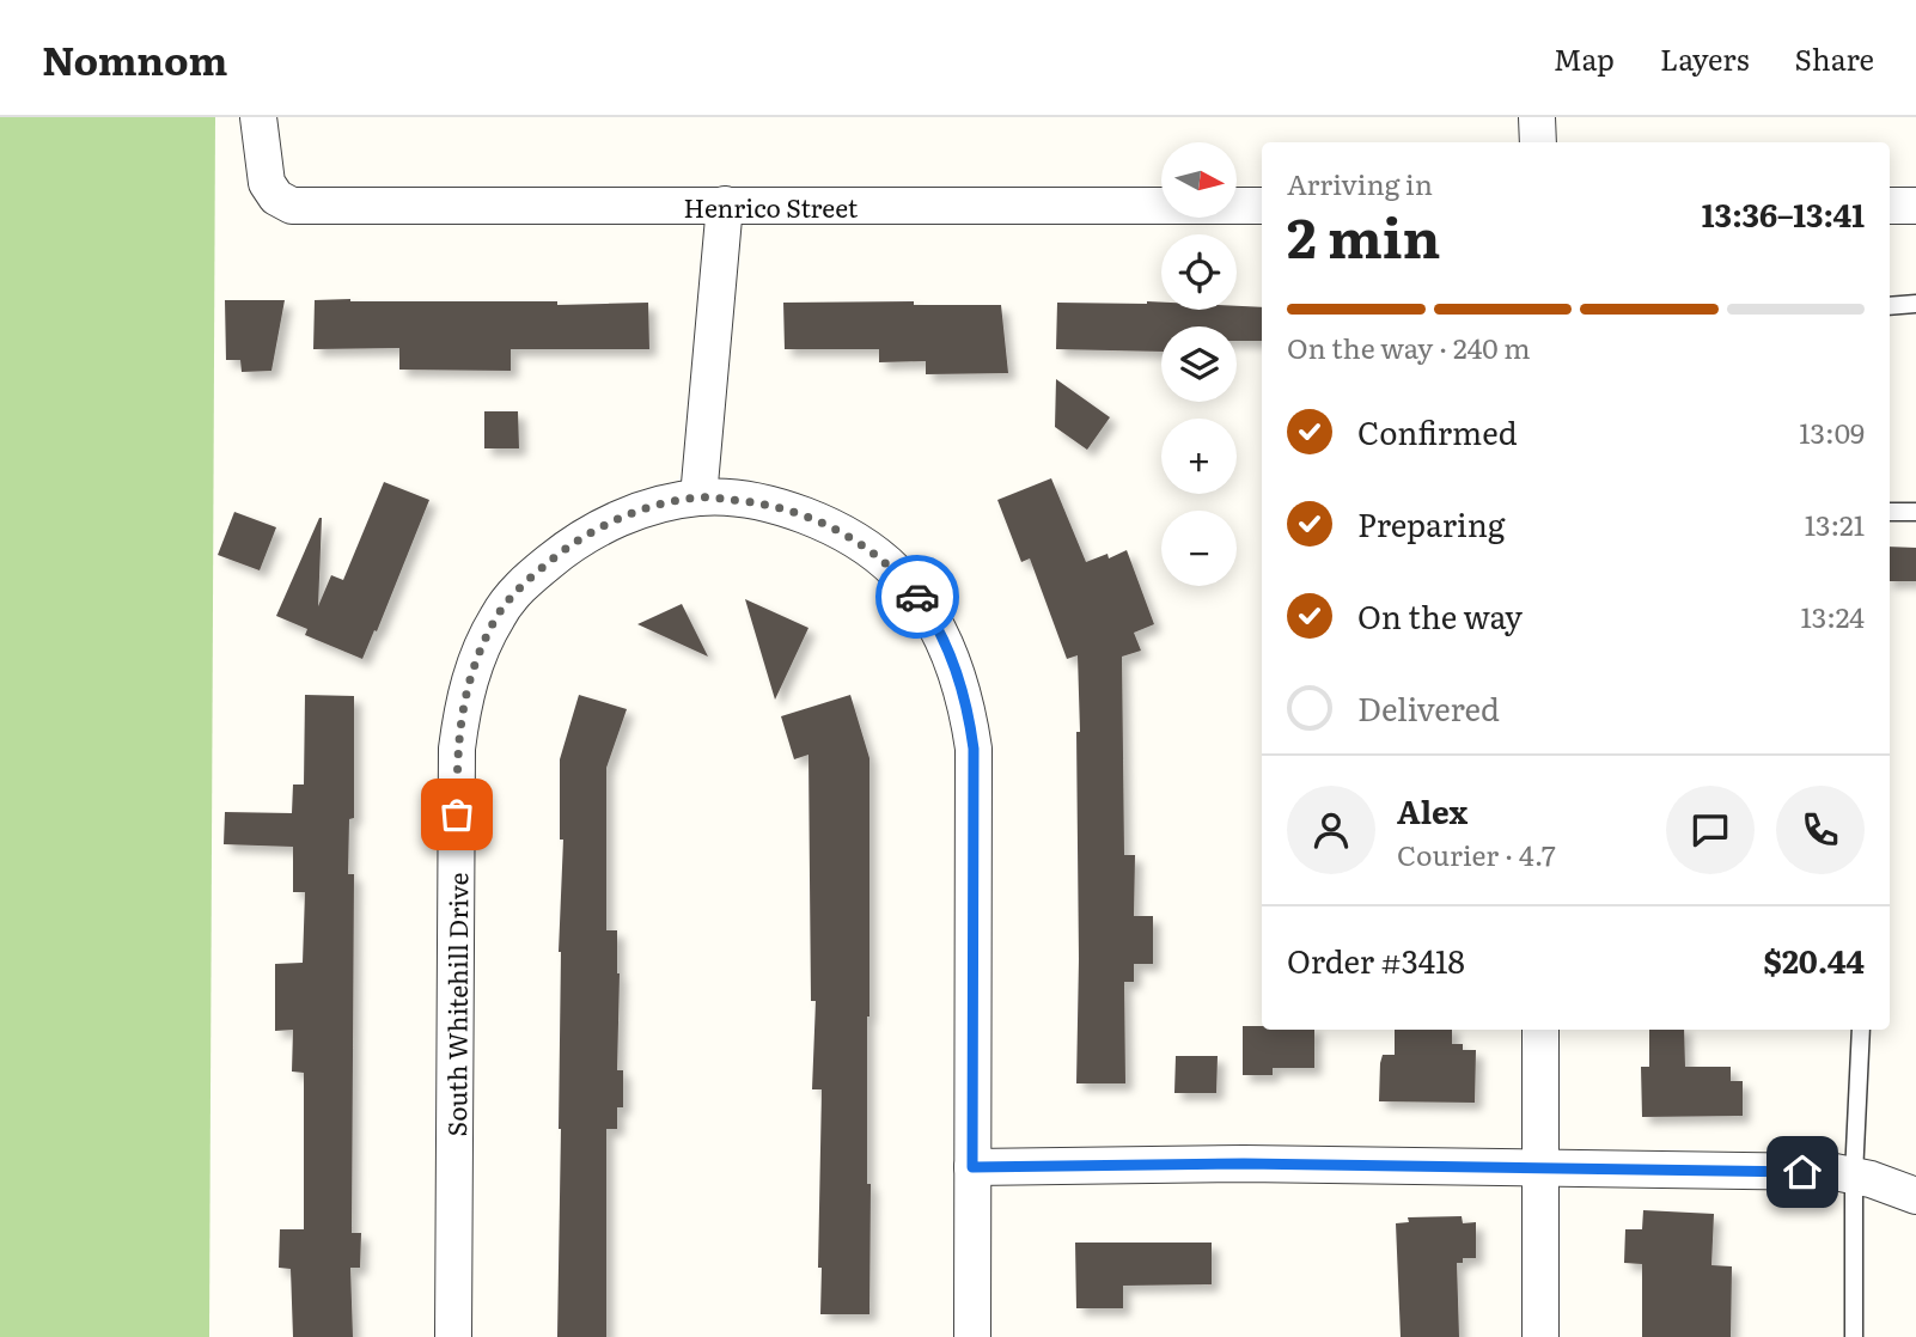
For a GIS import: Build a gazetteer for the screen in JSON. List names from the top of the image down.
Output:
{
  "streets": {
    "street": ["Henrico Street", "South Whitehill Drive"]
  },
  "north": "right",
  "page": {
    "header": "Nomnom",
    "nav": ["Map", "Layers", "Share"],
    "map_buttons": ["+", "−"],
    "heading": ["2 min", "Arriving in", "13:36–13:41"],
    "panel": [
      "Alex",
      "Courier · 4.7",
      "Order #3418",
      "$20.44"
    ],
    "bar": "On the way · 240 m",
    "list": [
      ["Confirmed", "13:09"],
      ["Preparing", "13:21"],
      ["On the way", "13:24"],
      "Delivered"
    ]
  }
}
